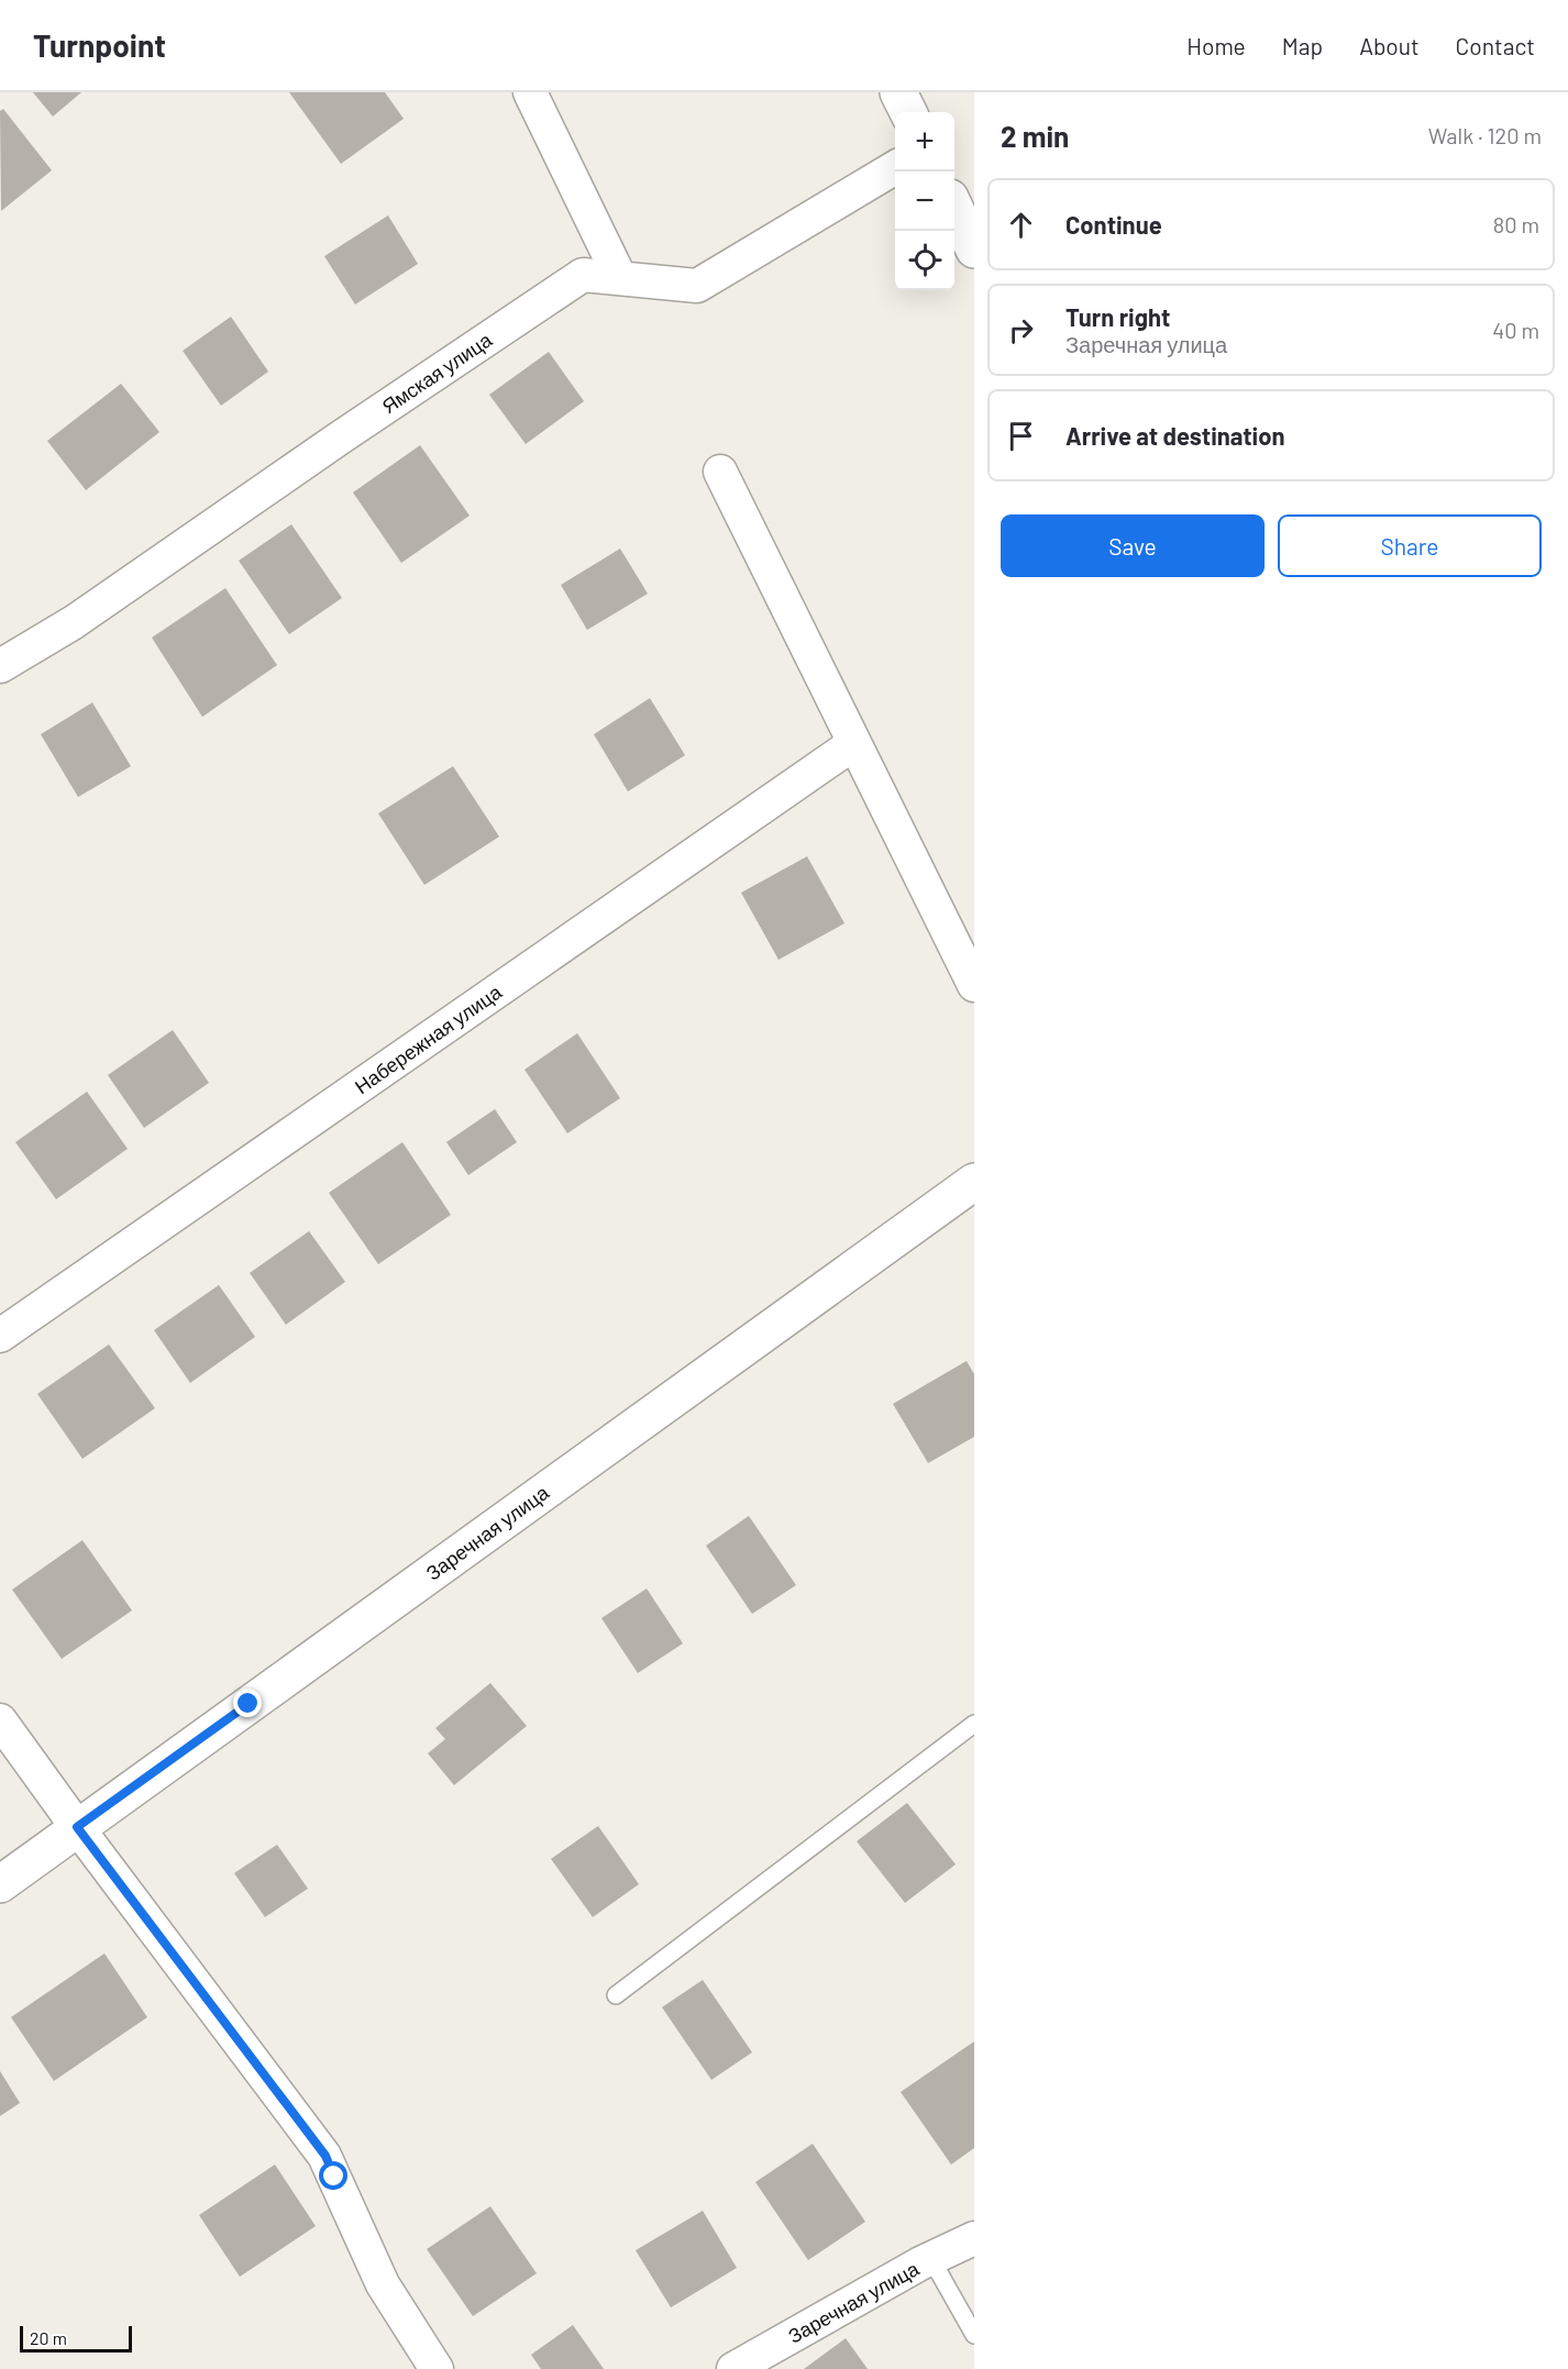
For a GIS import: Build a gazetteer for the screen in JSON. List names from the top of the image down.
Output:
{
  "streets": {
    "street": ["Ямская улица", "Набережная улица", "Заречная улица"]
  },
  "scale_bar": "20 m",
  "page": {
    "header": "Turnpoint",
    "nav": [
      "Home",
      "Map",
      "About",
      "Contact"
    ],
    "heading": ["2 min", "Walk · 120 m"],
    "map_buttons": ["+", "−"],
    "list": [
      ["Continue", "80 m"],
      ["Turn right", "Заречная улица", "40 m"],
      "Arrive at destination"
    ],
    "buttons": ["Save", "Share"],
    "scale": "20 m"
  }
}
